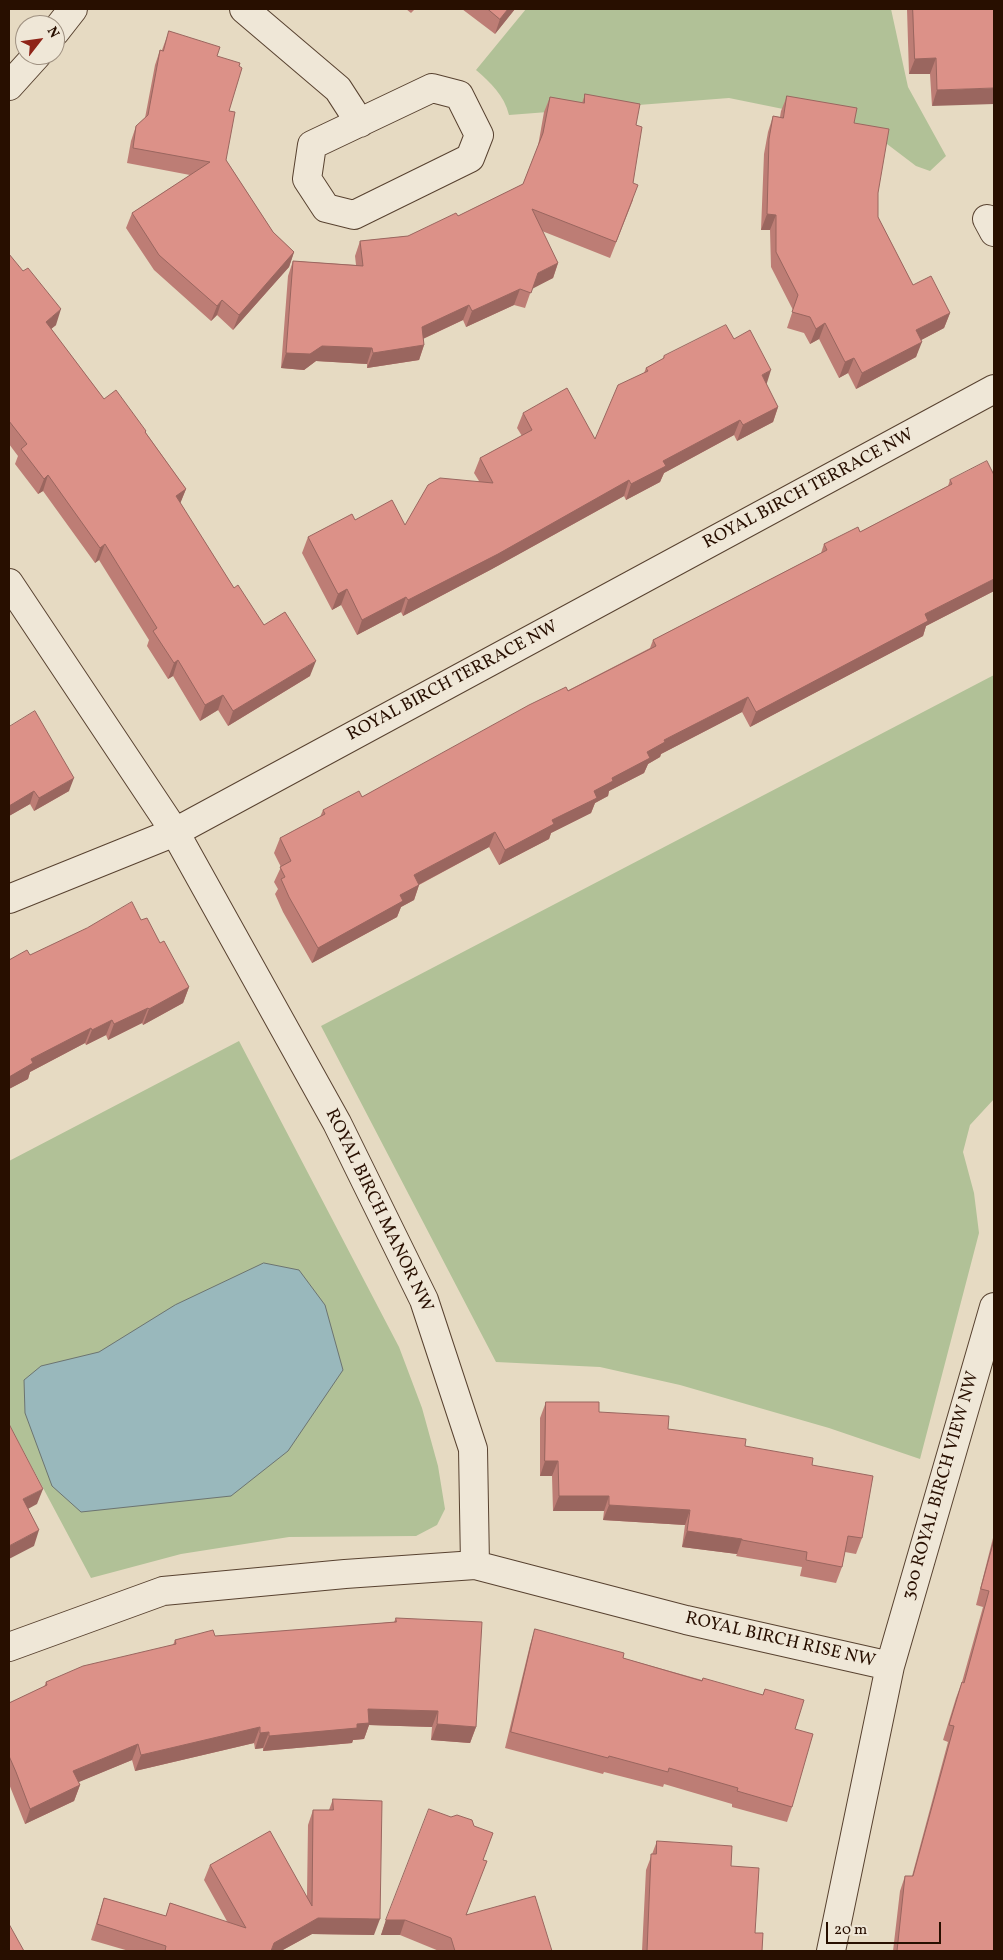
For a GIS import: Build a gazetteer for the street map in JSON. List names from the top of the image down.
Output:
{
  "streets": {
    "street": [
      "ROYAL BIRCH TERRACE NW",
      "ROYAL BIRCH MANOR NW",
      "300 ROYAL BIRCH VIEW NW",
      "ROYAL BIRCH RISE NW"
    ]
  },
  "crossings": [
    ["ROYAL BIRCH TERRACE NW", "ROYAL BIRCH MANOR NW"],
    ["ROYAL BIRCH MANOR NW", "ROYAL BIRCH RISE NW"],
    ["300 ROYAL BIRCH VIEW NW", "ROYAL BIRCH RISE NW"]
  ],
  "scale_bar": "20 m",
  "north": "top right"
}
